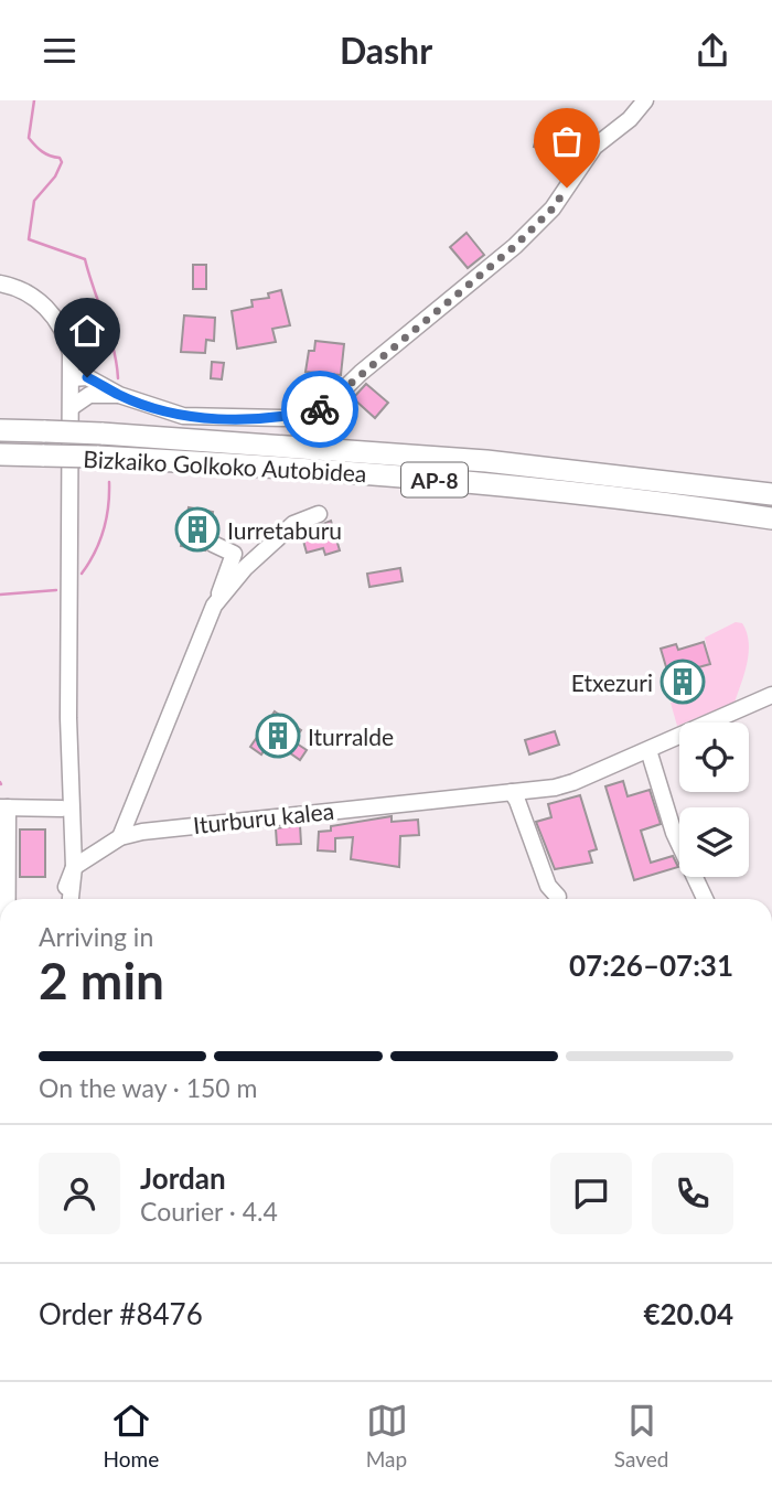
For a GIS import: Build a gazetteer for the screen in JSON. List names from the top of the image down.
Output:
{
  "streets": {
    "highway": ["Bizkaiko Golkoko Autobidea", "AP-8"],
    "street": ["Iturburu kalea"]
  },
  "places": {
    "building": ["Iurretaburu", "Etxezuri", "Iturralde"]
  },
  "page": {
    "header": "Dashr",
    "heading": ["2 min", "Arriving in", "07:26–07:31"],
    "panel": [
      "Jordan",
      "Courier · 4.4",
      "Order #8476",
      "€20.04"
    ],
    "bar": "On the way · 150 m",
    "tabs": ["Home", "Map", "Saved"]
  }
}
